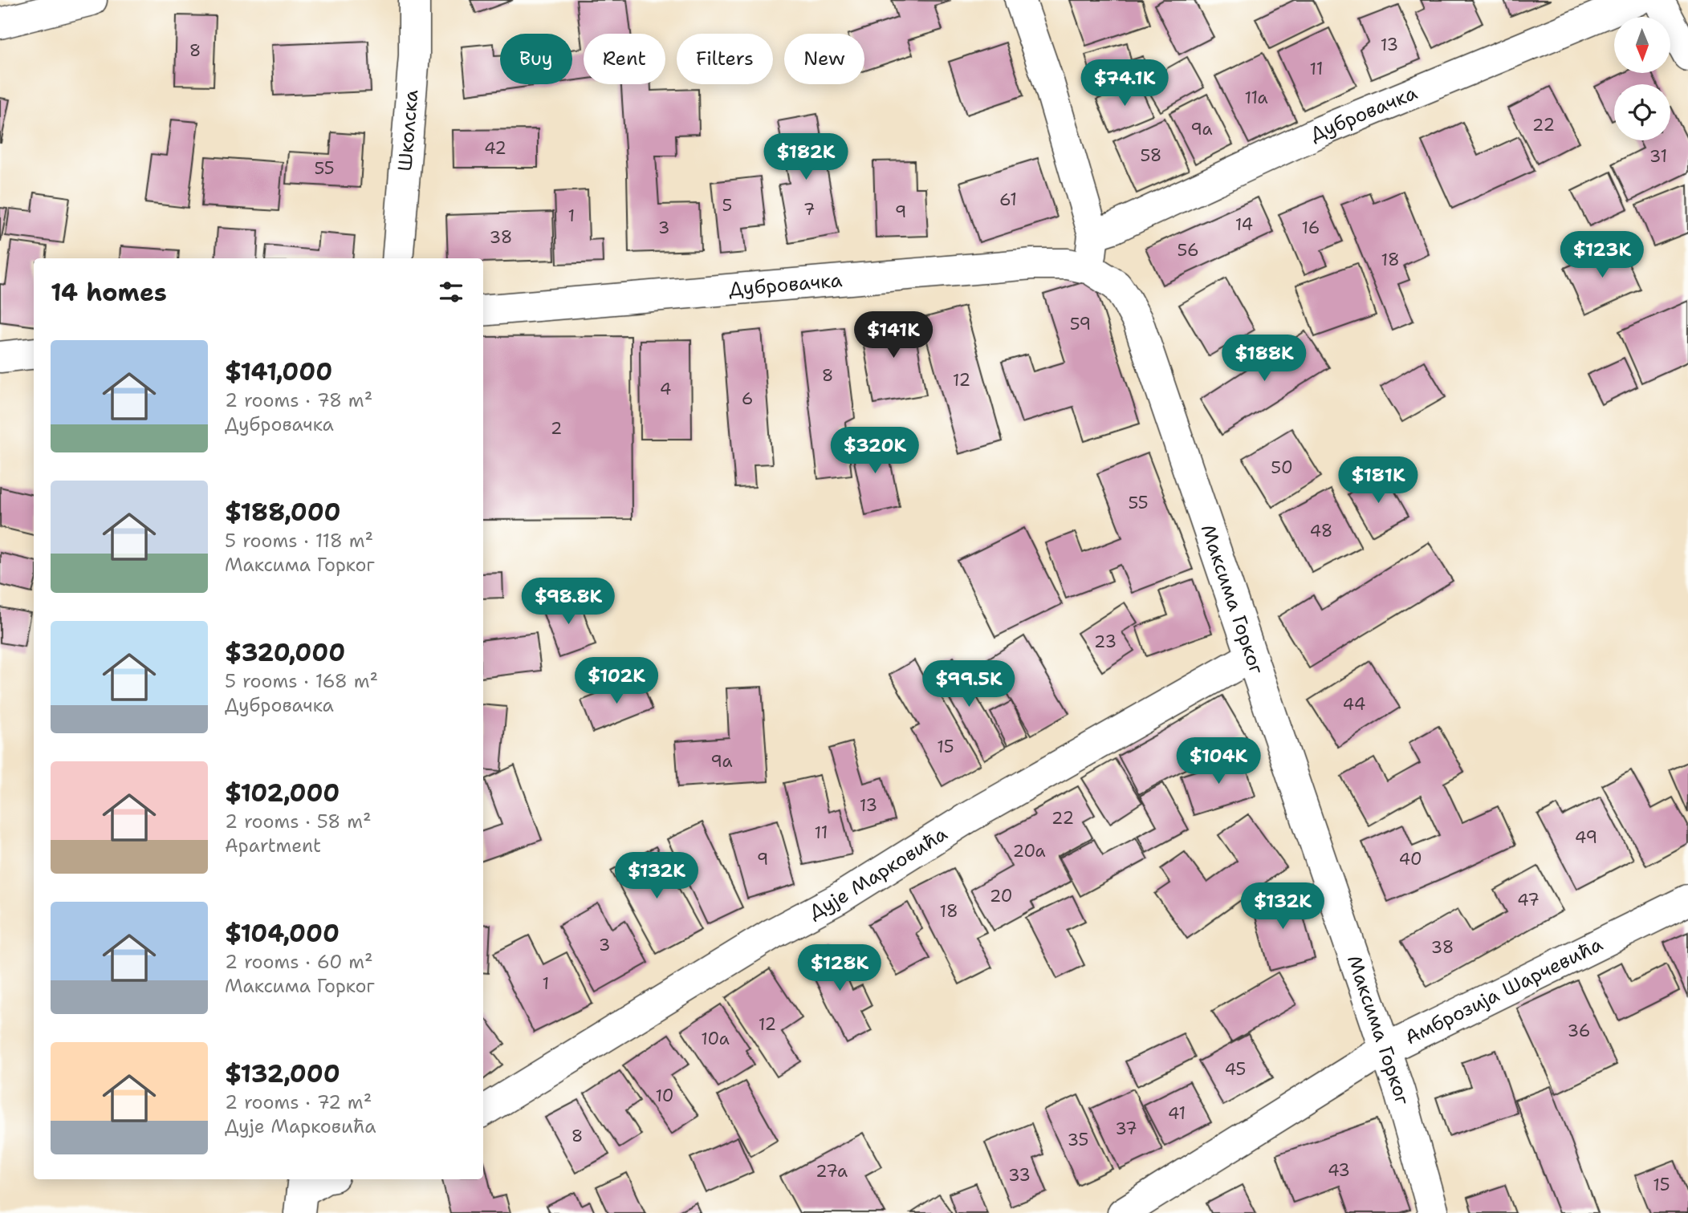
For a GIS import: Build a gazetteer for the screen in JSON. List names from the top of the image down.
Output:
{
  "streets": {
    "street": [
      "Дубровачка",
      "Школска",
      "Максима Горког",
      "Дује Марковића",
      "Амброзија Шарчевића"
    ]
  },
  "crossings": [
    ["Дубровачка", "Максима Горког"],
    ["Максима Горког", "Дује Марковића"],
    ["Максима Горког", "Амброзија Шарчевића"]
  ],
  "house_numbers": [
    "13",
    "8",
    "11",
    "11a",
    "22",
    "9a",
    "42",
    "58",
    "31",
    "55",
    "61",
    "5",
    "7",
    "9",
    "1",
    "14",
    "3",
    "16",
    "38",
    "56",
    "18",
    "59",
    "8",
    "12",
    "4",
    "6",
    "2",
    "50",
    "55",
    "48",
    "23",
    "44",
    "15",
    "9a",
    "13",
    "22",
    "11",
    "49",
    "20a",
    "9",
    "40",
    "20",
    "47",
    "18",
    "3",
    "38",
    "1",
    "12",
    "36",
    "10a",
    "45",
    "10",
    "41",
    "37",
    "8",
    "35",
    "43",
    "27a",
    "33",
    "15"
  ],
  "north": "bottom",
  "page": {
    "chip": [
      "Buy",
      "Rent",
      "Filters",
      "New"
    ],
    "price": [
      "$74.1K",
      "$182K",
      "$123K",
      "$141K",
      "$188K",
      "$320K",
      "$181K",
      "$98.8K",
      "$102K",
      "$99.5K",
      "$104K",
      "$132K",
      "$132K",
      "$128K"
    ],
    "heading": "14 homes",
    "list": [
      {
        "name": "$141,000",
        "note": "2 rooms · 78 m² · Дубровачка"
      },
      {
        "name": "$188,000",
        "note": "5 rooms · 118 m² · Максима Горког"
      },
      {
        "name": "$320,000",
        "note": "5 rooms · 168 m² · Дубровачка"
      },
      {
        "name": "$102,000",
        "note": "2 rooms · 58 m² · Apartment"
      },
      {
        "name": "$104,000",
        "note": "2 rooms · 60 m² · Максима Горког"
      },
      {
        "name": "$132,000",
        "note": "2 rooms · 72 m² · Дује Марковића"
      }
    ]
  }
}
